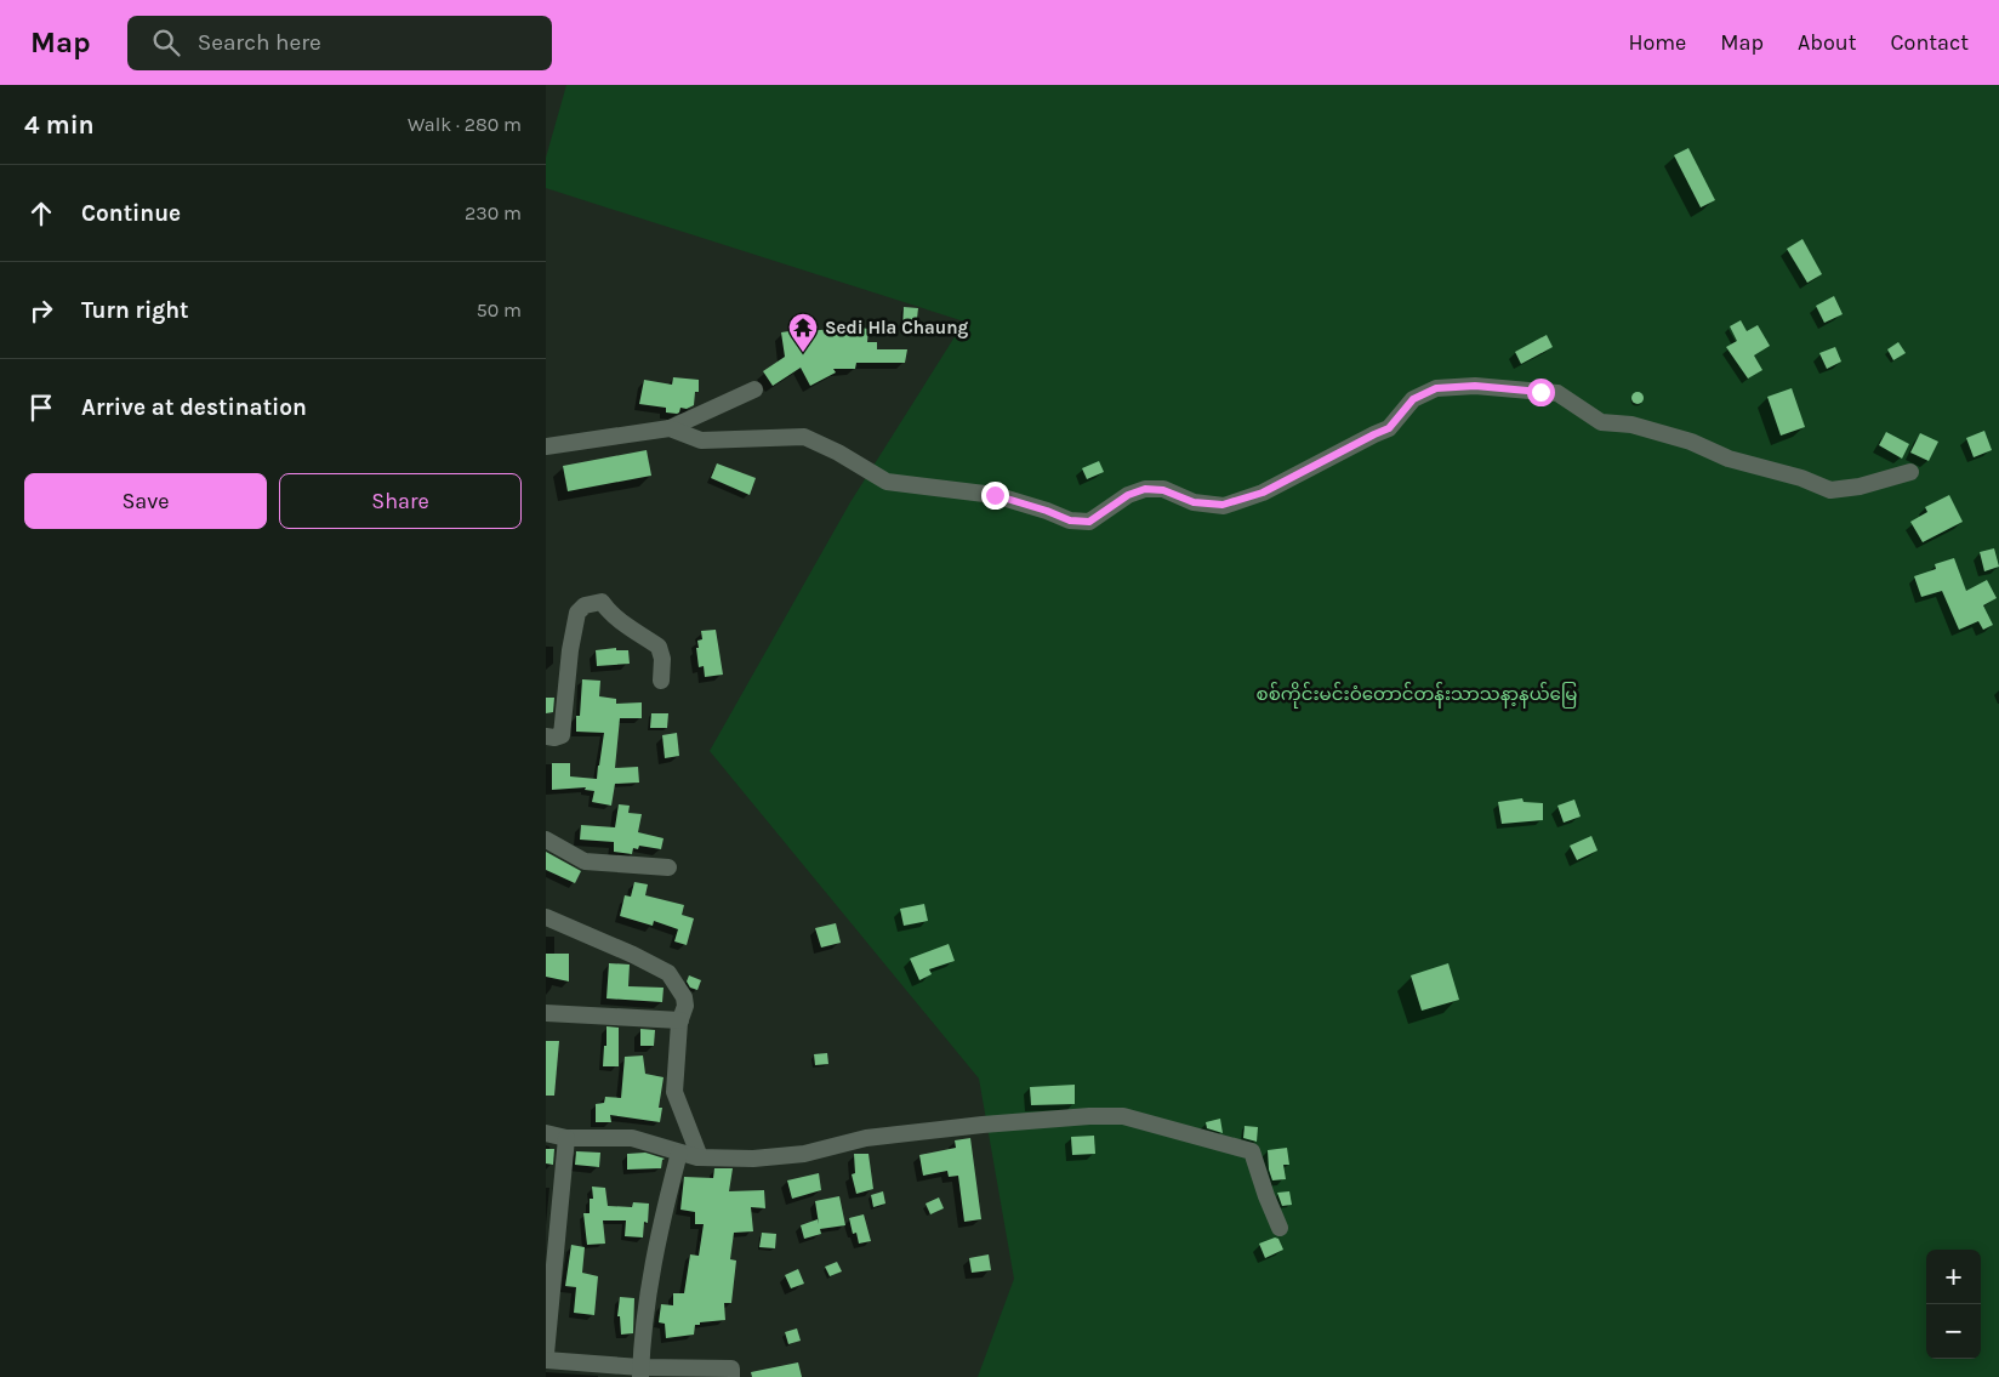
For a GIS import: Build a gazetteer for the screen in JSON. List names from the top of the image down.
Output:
{
  "parks": ["စစ်ကိုင်းမင်းဝံတောင်တန်းသာသနာ့နယ်မြေ"],
  "places": {
    "temple": ["Sedi Hla Chaung"]
  },
  "page": {
    "header": "Map",
    "search": "Search here",
    "nav": [
      "Home",
      "Map",
      "About",
      "Contact"
    ],
    "heading": ["4 min", "Walk · 280 m"],
    "list": [
      ["Continue", "230 m"],
      ["Turn right", "50 m"],
      "Arrive at destination"
    ],
    "buttons": ["Save", "Share"],
    "map_buttons": ["+", "−"]
  }
}
